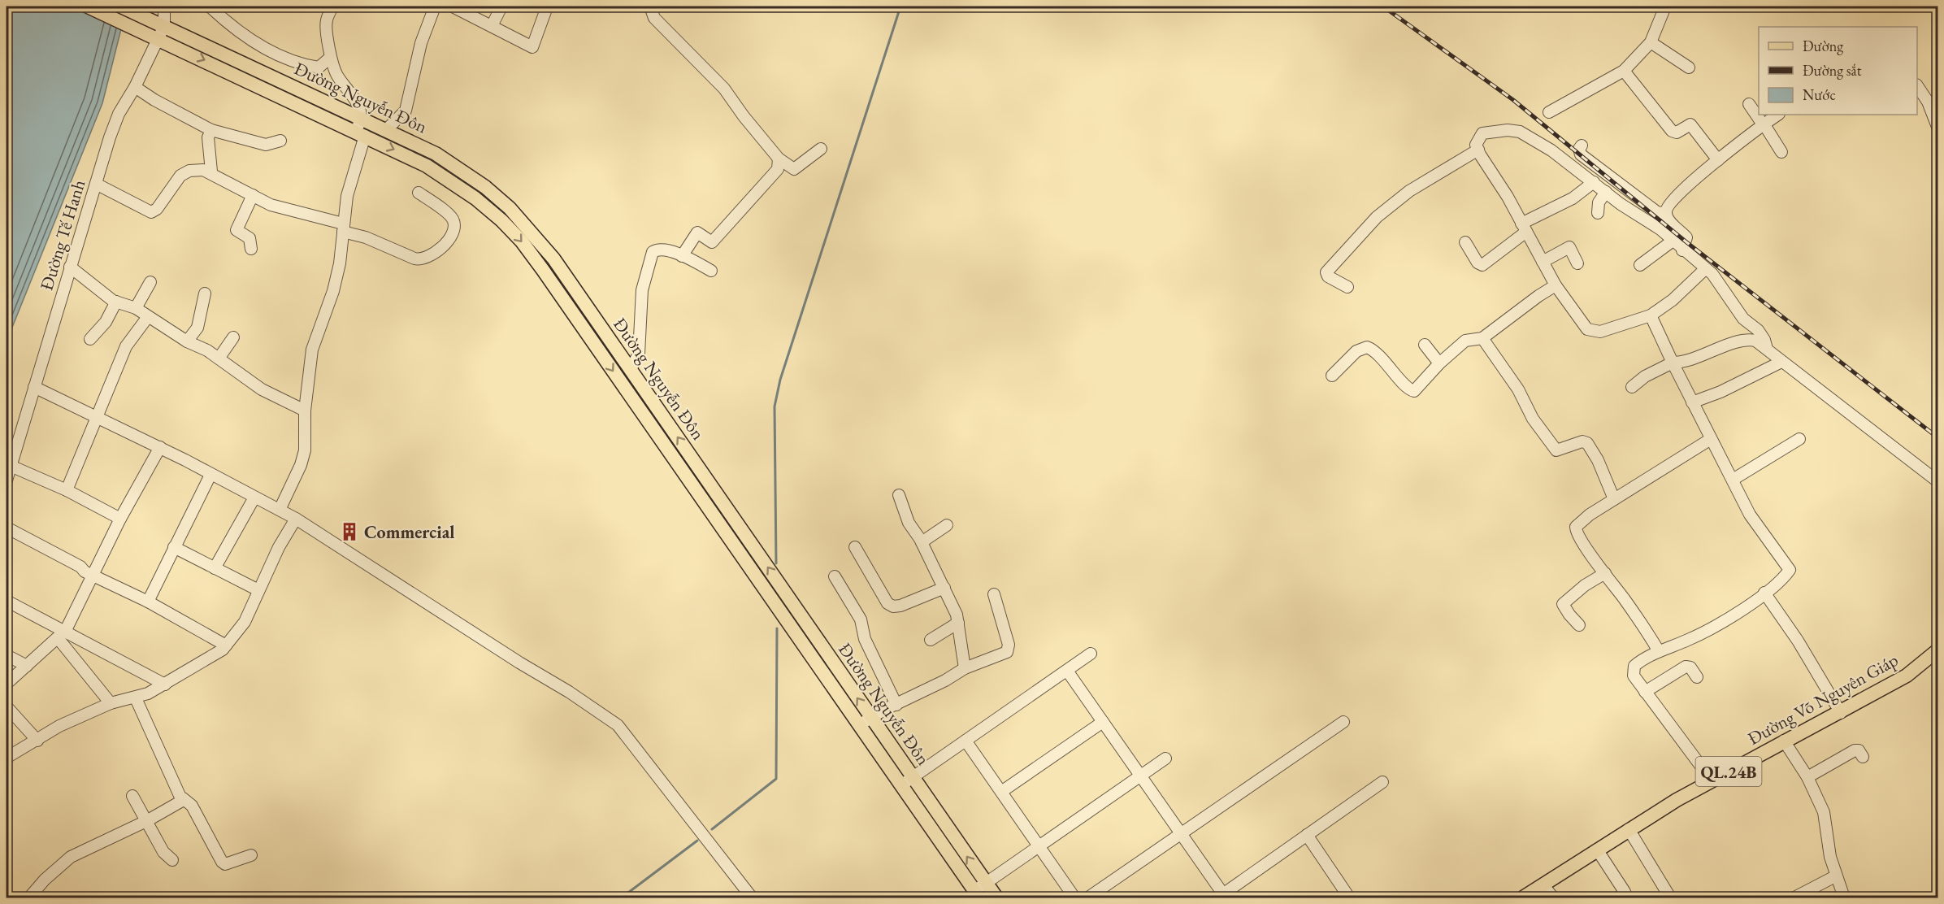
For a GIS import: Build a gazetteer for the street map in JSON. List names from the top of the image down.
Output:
{
  "streets": {
    "main road": ["Đường Nguyễn Đôn", "Đường Võ Nguyên Giáp", "QL.24B"],
    "street": ["Đường Tế Hanh"]
  },
  "crossings": [
    ["Đường Nguyễn Đôn", "Đường Tế Hanh"]
  ],
  "places": {
    "building": ["Commercial"]
  },
  "legend": ["Đường", "Đường sắt", "Nước"]
}
